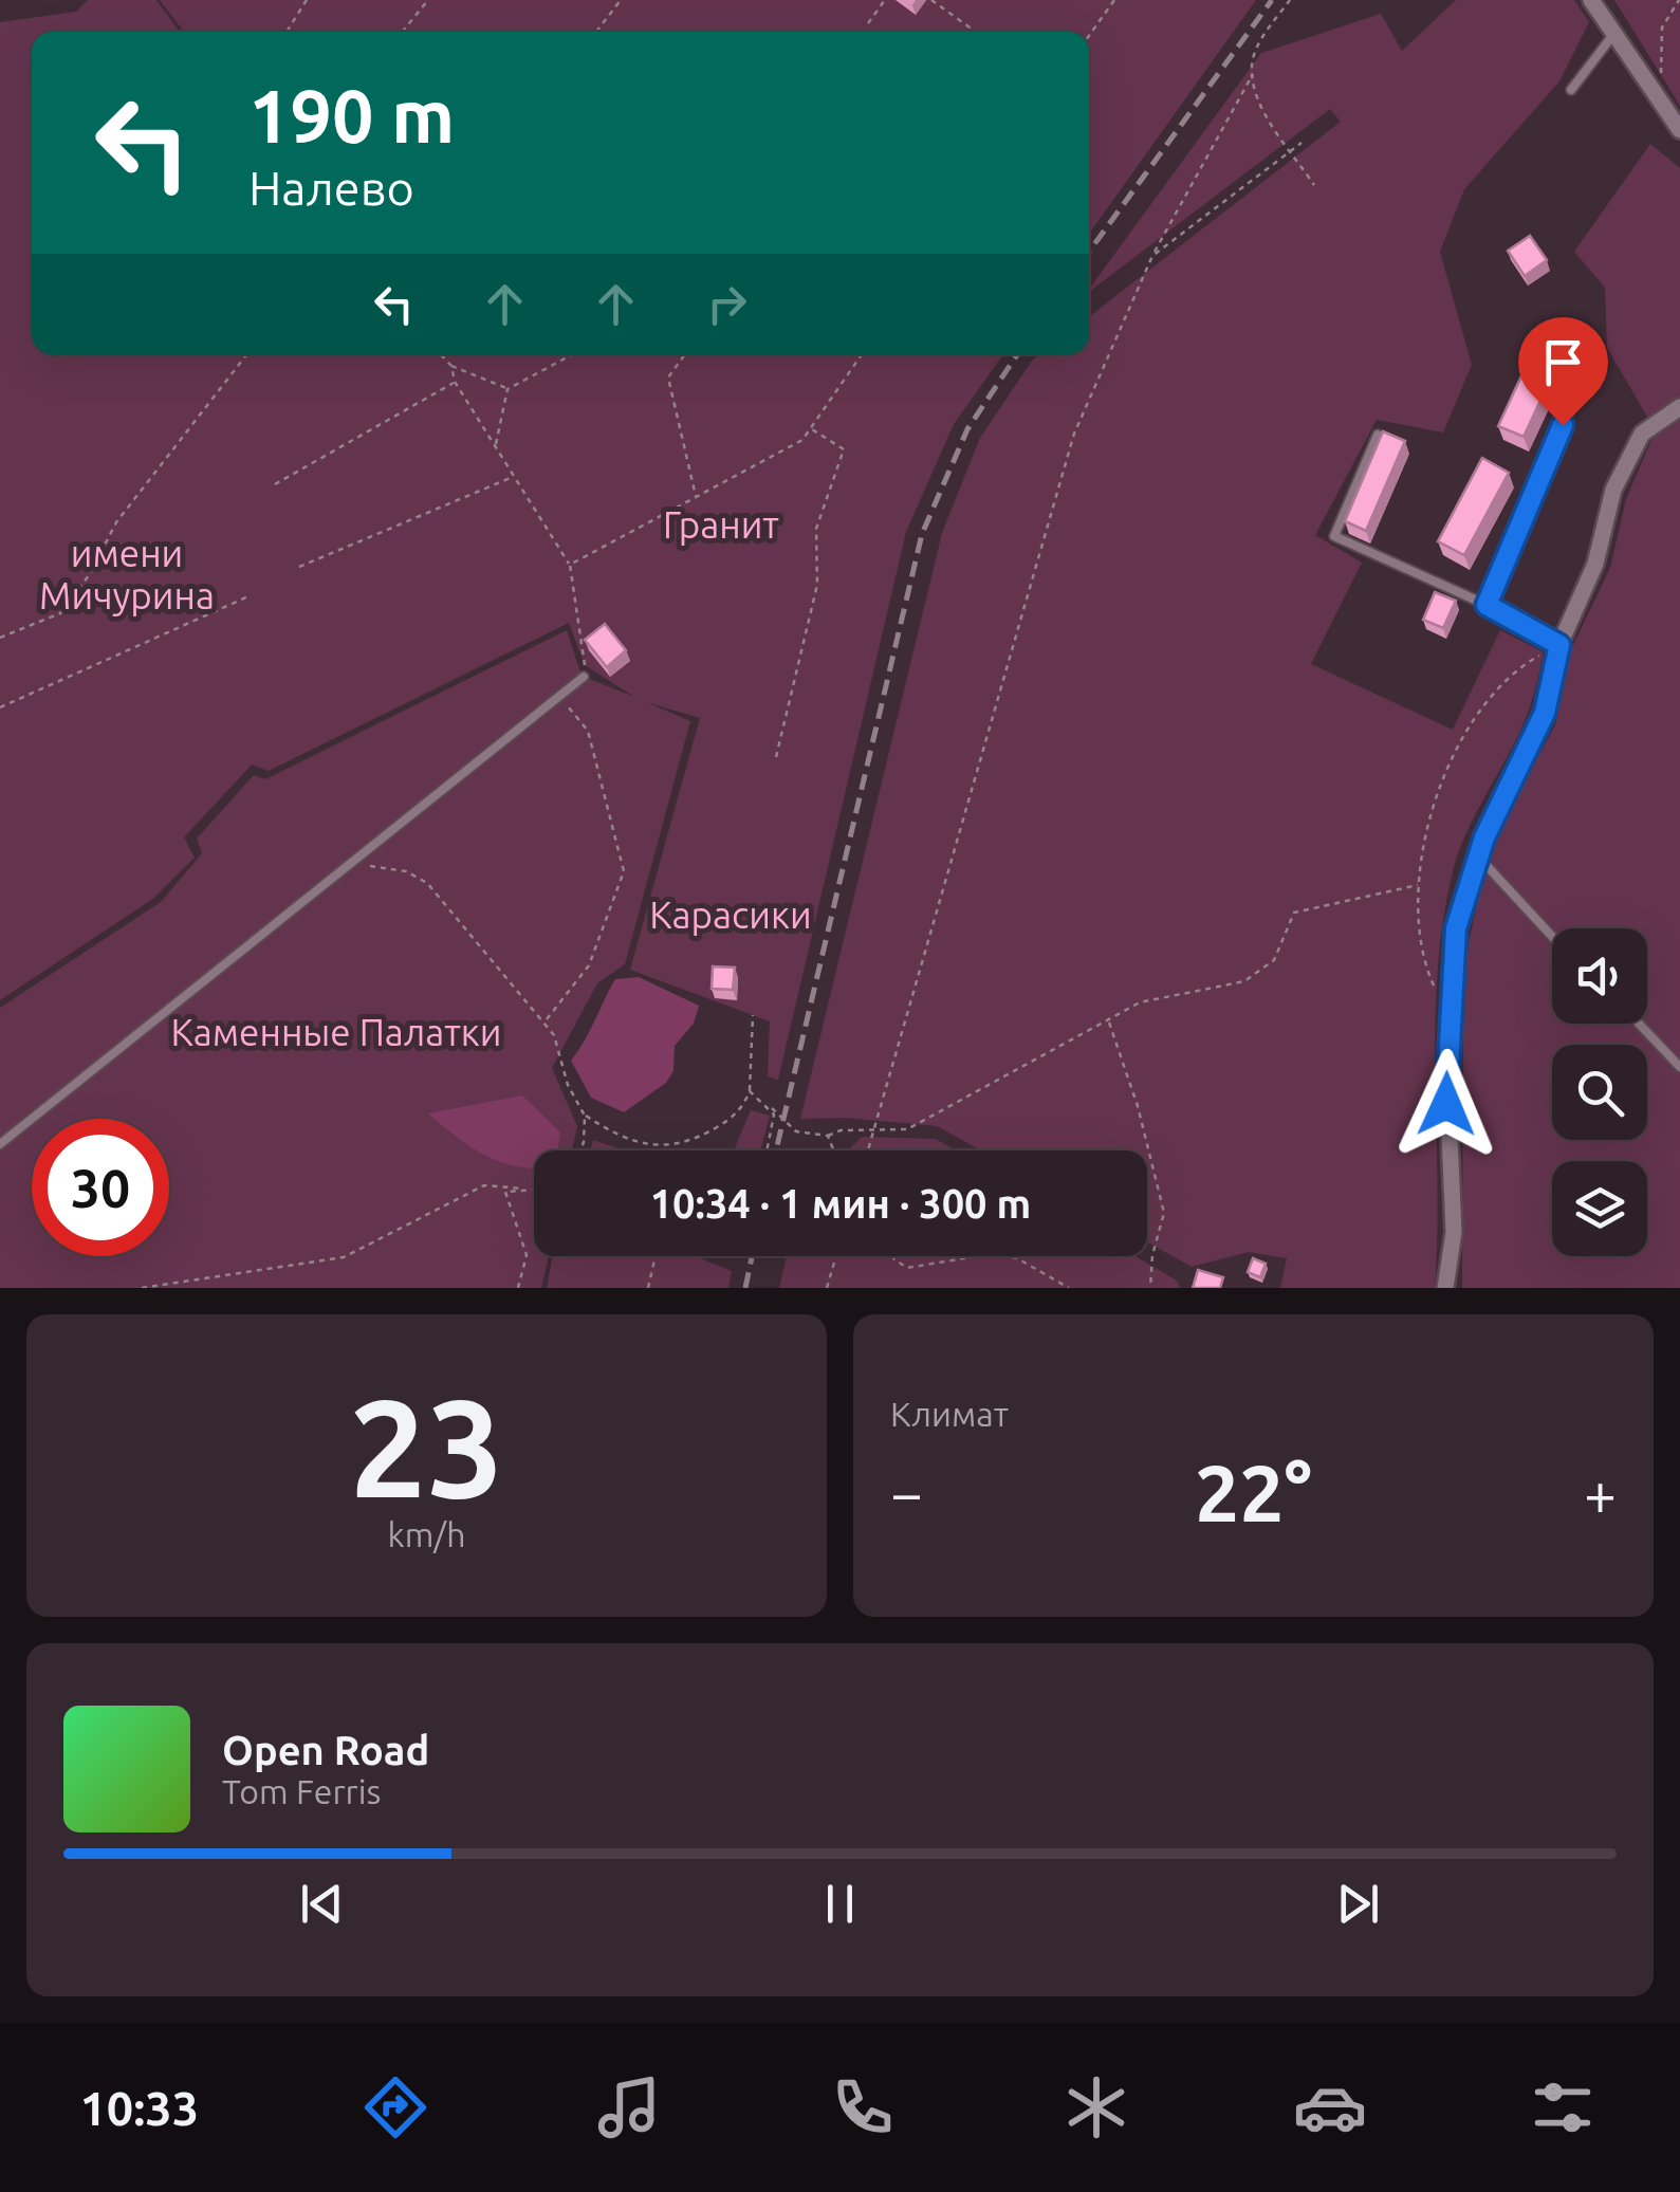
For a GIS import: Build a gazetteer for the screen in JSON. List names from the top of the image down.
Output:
{
  "parks": [
    "Гранит",
    "имени Мичурина",
    "Карасики",
    "Каменные Палатки"
  ],
  "page": {
    "turn": ["190 m", "Налево"],
    "limit": "30",
    "trip": "10:34 · 1 мин · 300 m",
    "tile": [
      ["23", "km/h"],
      "Климат"
    ],
    "heat": ["−", "22°", "+"],
    "song": ["Open Road", "Tom Ferris"],
    "tabs": "10:33"
  }
}
